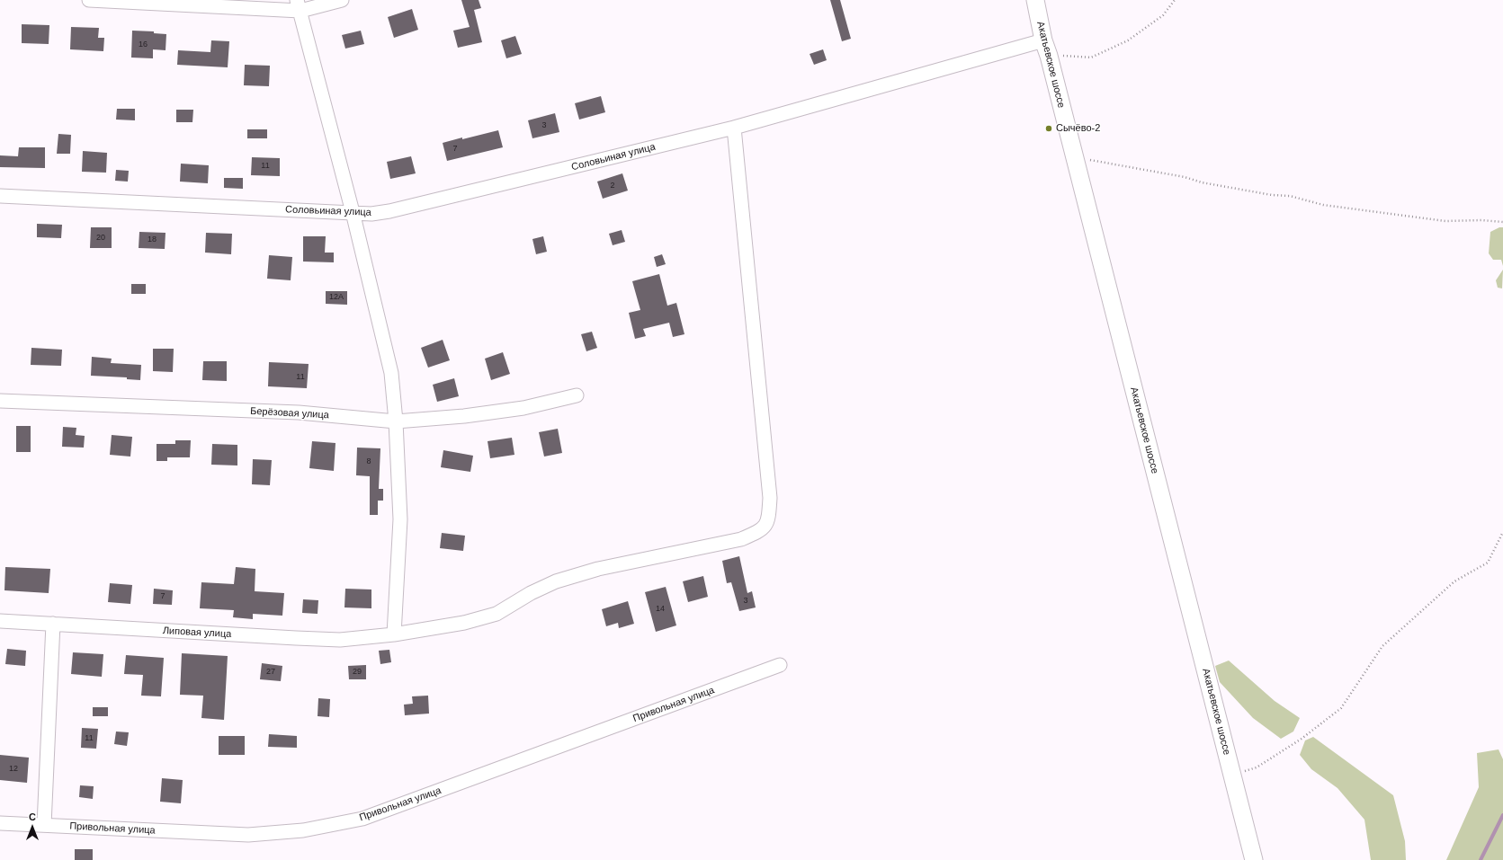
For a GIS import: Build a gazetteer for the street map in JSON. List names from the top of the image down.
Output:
{
  "streets": {
    "street": [
      "Акатьевское шоссе",
      "Соловьиная улица",
      "Берёзовая улица",
      "Липовая улица",
      "Привольная улица"
    ]
  },
  "crossings": [
    ["Акатьевское шоссе", "Соловьиная улица"],
    ["Соловьиная улица", "Липовая улица"]
  ],
  "places": ["Сычёво-2"],
  "house_numbers": [
    "16",
    "3",
    "7",
    "11",
    "2",
    "20",
    "18",
    "12А",
    "11",
    "8",
    "7",
    "3",
    "14",
    "27",
    "29",
    "11",
    "12"
  ],
  "north": "top"
}
